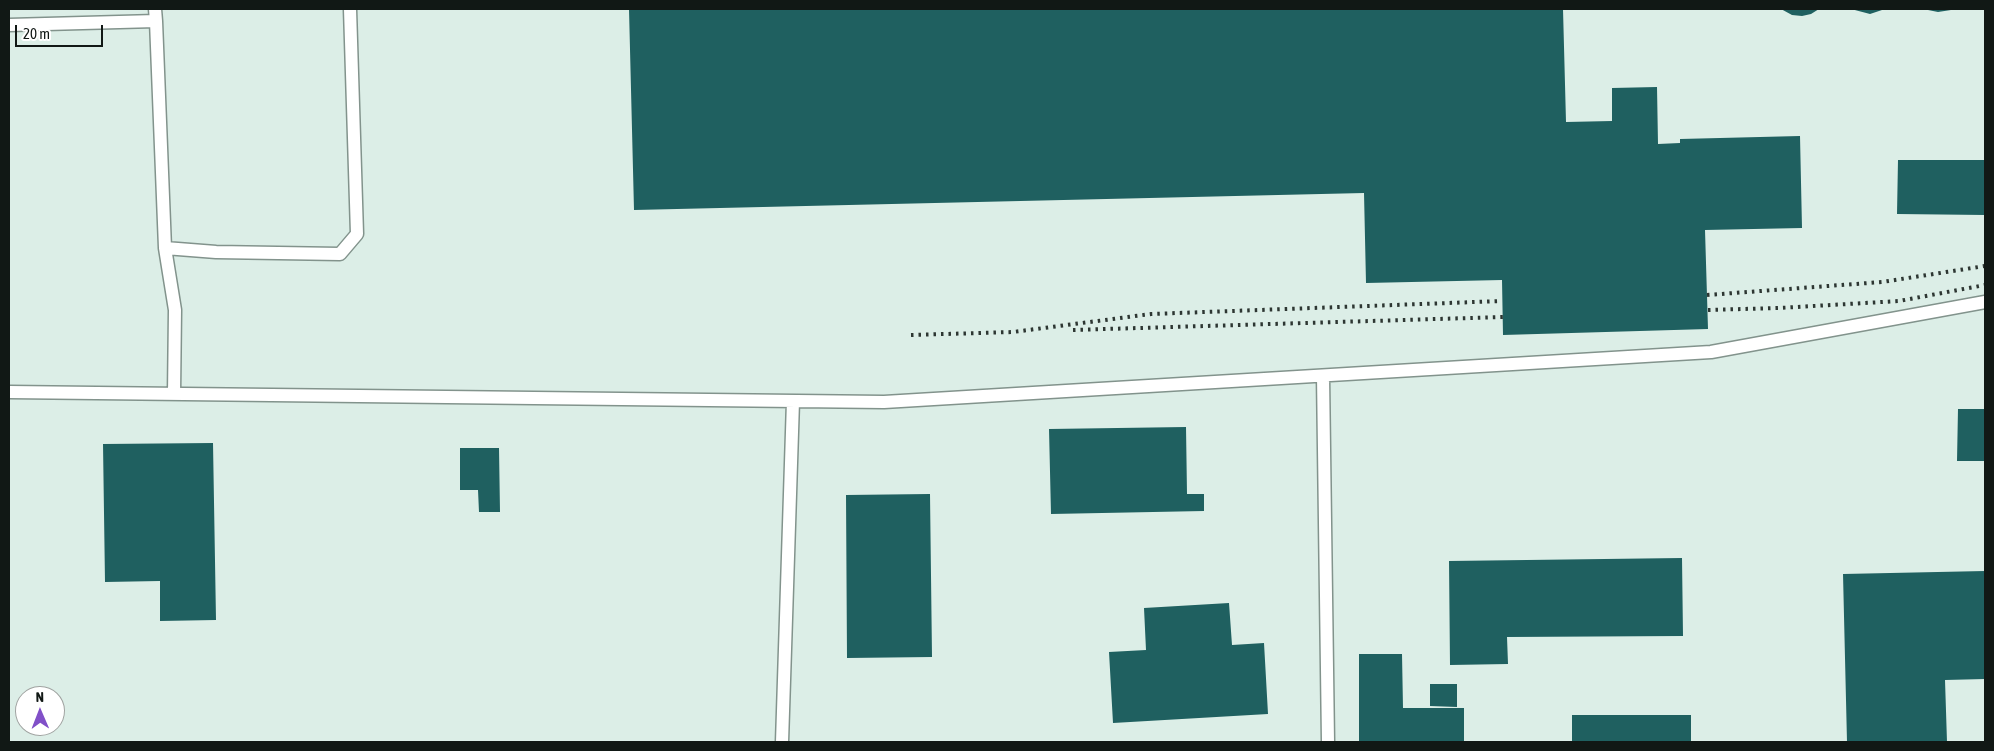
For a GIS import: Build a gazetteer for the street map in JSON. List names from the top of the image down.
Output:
{
  "scale_bar": "20 m",
  "north": "top"
}
